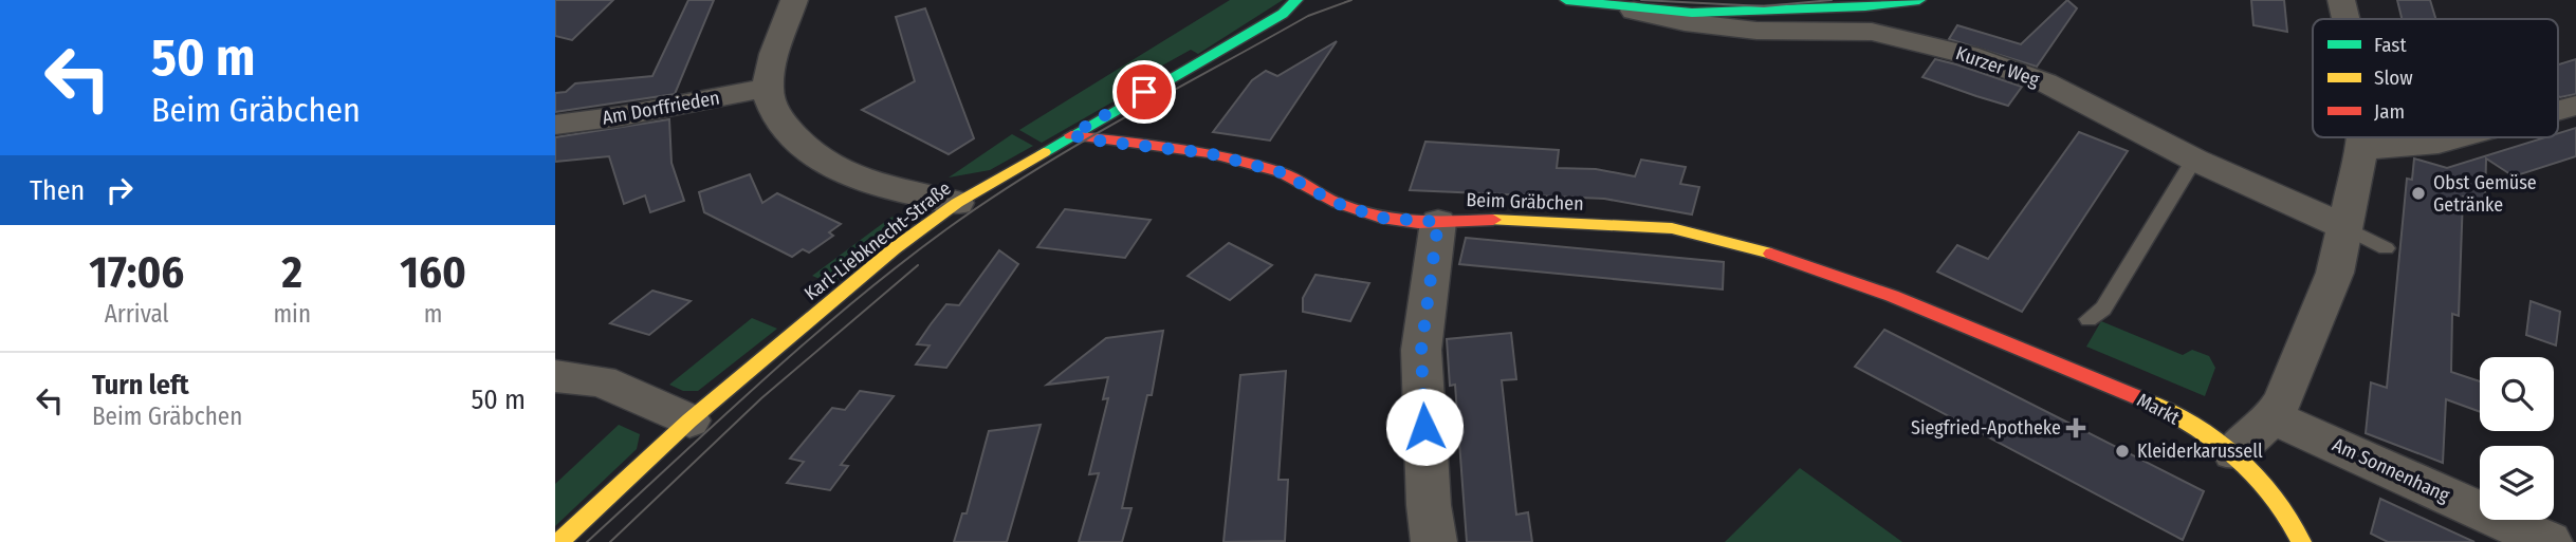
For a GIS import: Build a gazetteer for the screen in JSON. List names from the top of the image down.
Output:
{
  "streets": {
    "street": [
      "Kurzer Weg",
      "Am Dorffrieden",
      "Beim Gräbchen",
      "Karl-Liebknecht-Straße",
      "Markt",
      "Am Sonnenhang"
    ]
  },
  "crossings": [
    ["Beim Gräbchen", "Karl-Liebknecht-Straße"],
    ["Beim Gräbchen", "Markt"]
  ],
  "places": {
    "other": ["Obst Gemüse Getränke", "Kleiderkarussell"],
    "health": ["Siegfried-Apotheke"]
  },
  "legend": ["Fast", "Slow", "Jam"],
  "page": {
    "turn": ["50 m", "Beim Gräbchen"],
    "then": "Then",
    "eta": [
      "17:06",
      "Arrival",
      "2",
      "min",
      "160",
      "m"
    ],
    "list": [
      {
        "name": "Turn left",
        "note": "Beim Gräbchen",
        "value": "50 m"
      }
    ]
  }
}
